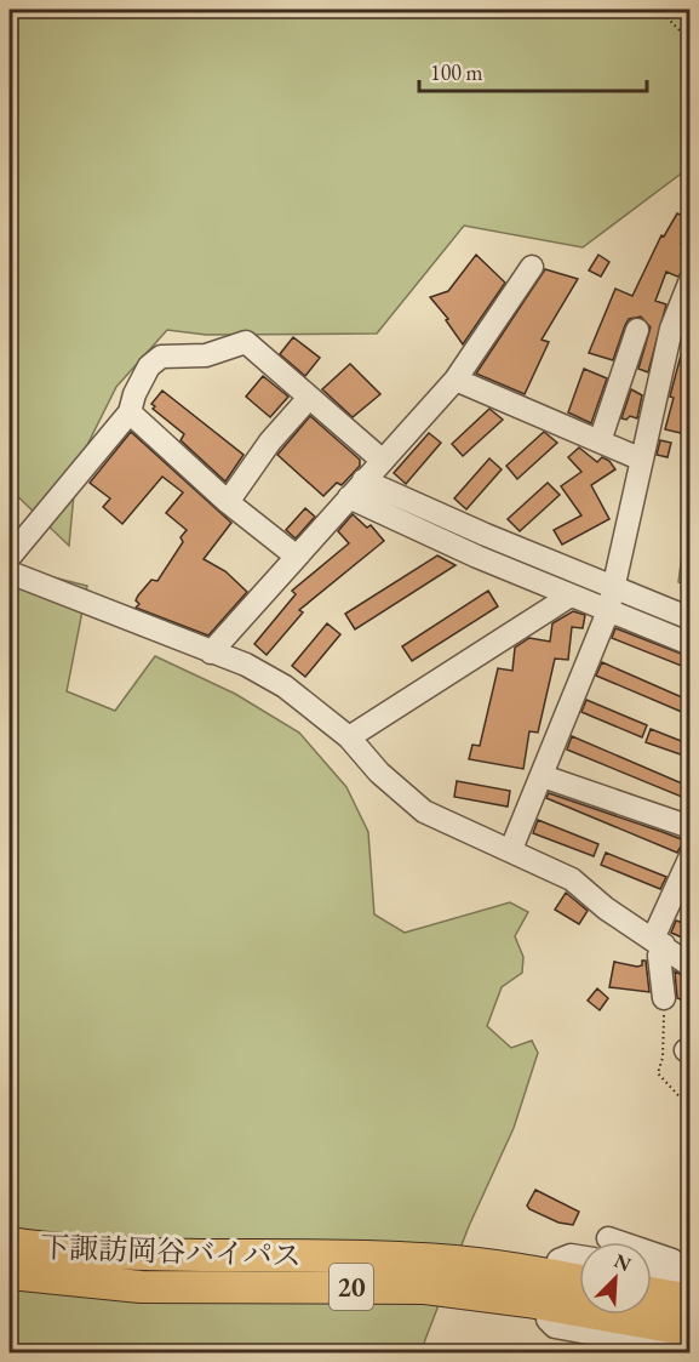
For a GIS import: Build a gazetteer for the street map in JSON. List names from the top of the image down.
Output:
{
  "streets": {
    "highway": ["下諏訪岡谷バイパス", "20"]
  },
  "scale_bar": "100 m",
  "north": "top right"
}
